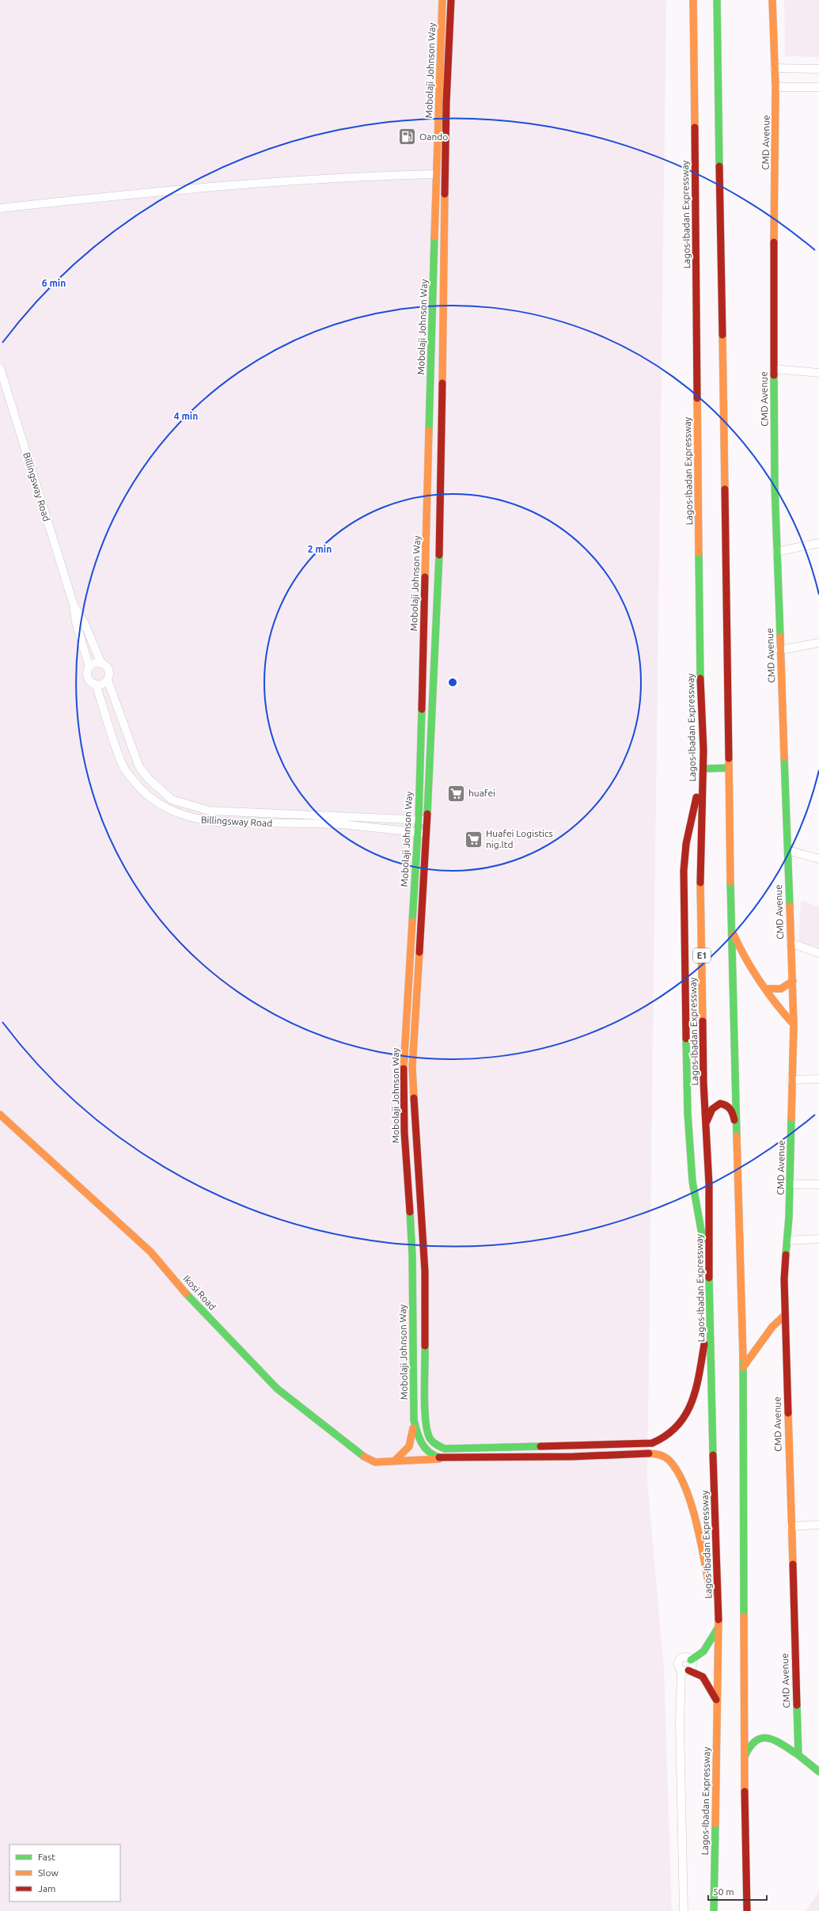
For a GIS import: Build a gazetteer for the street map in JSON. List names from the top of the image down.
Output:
{
  "streets": {
    "main road": [
      "Mobolaji Johnson Way",
      "CMD Avenue",
      "Lagos-Ibadan Expressway",
      "E1",
      "Ikosi Road"
    ],
    "street": ["Billingsway Road"]
  },
  "crossings": [
    ["Mobolaji Johnson Way", "Lagos-Ibadan Expressway"],
    ["Mobolaji Johnson Way", "Billingsway Road"],
    ["Mobolaji Johnson Way", "Ikosi Road"]
  ],
  "places": {
    "fuel station": ["Oando"],
    "supermarket": ["huafei", "Huafei Logistics nig.ltd"]
  },
  "legend": ["Fast", "Slow", "Jam"],
  "scale_bar": "50 m",
  "rings": ["6 min", "4 min", "2 min"]
}
